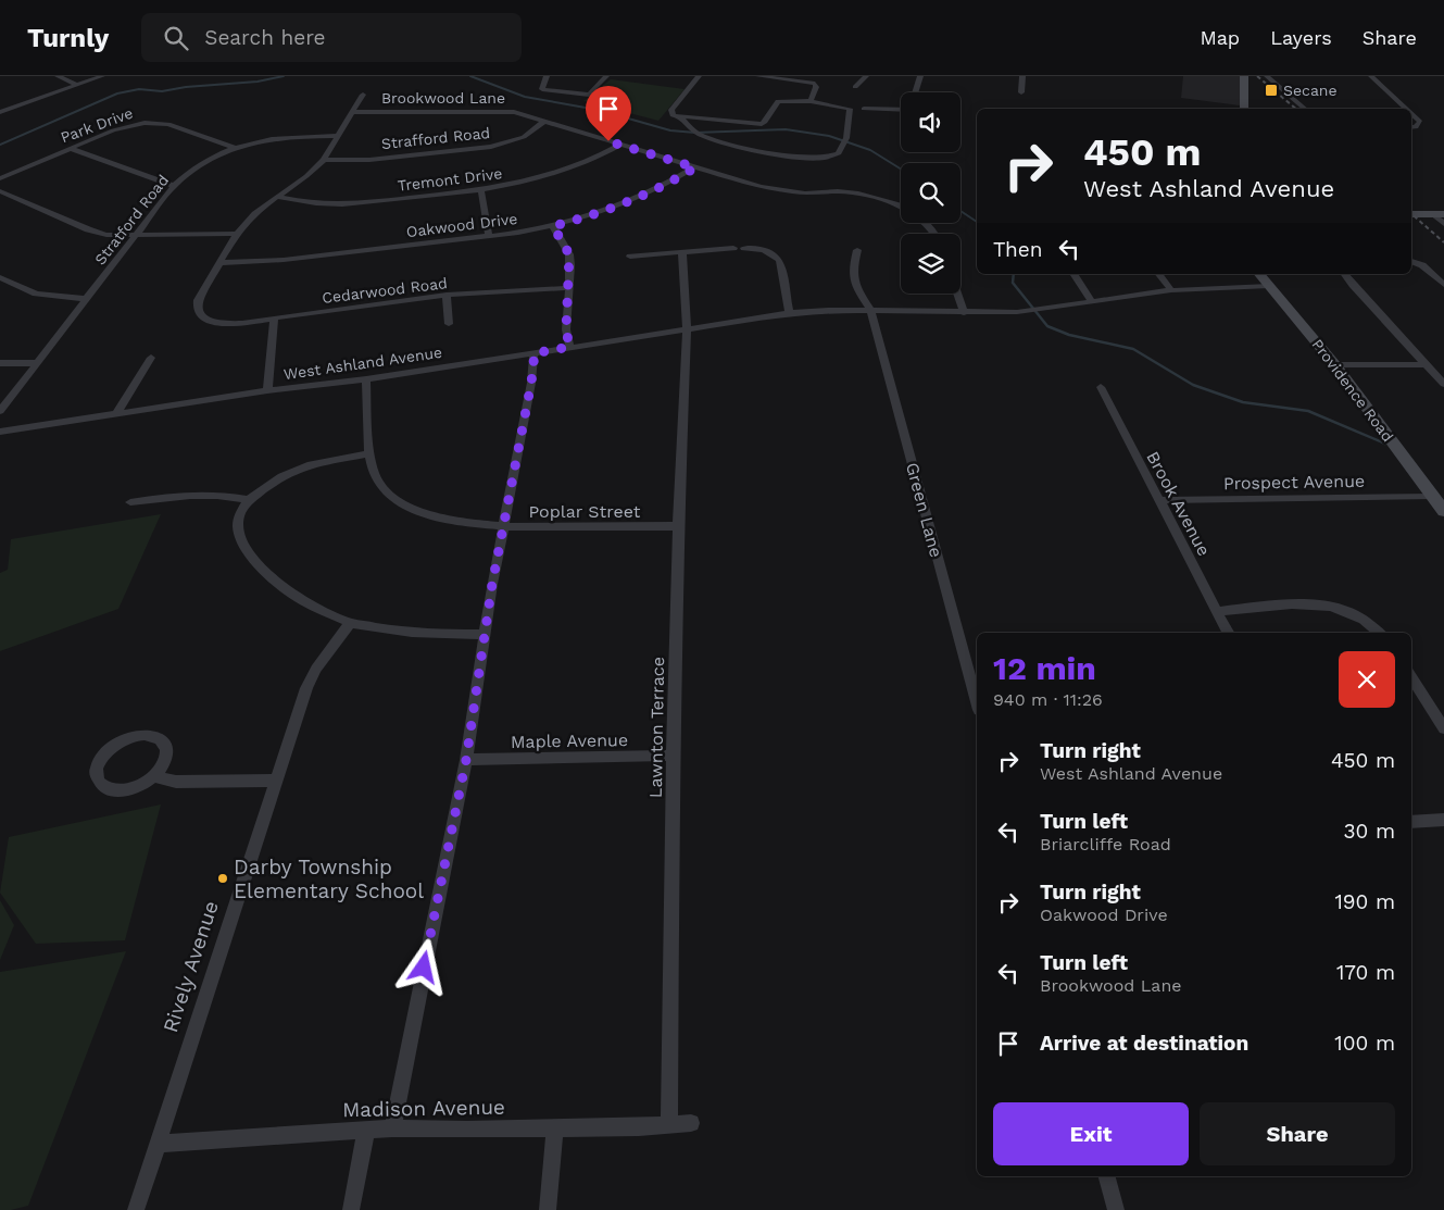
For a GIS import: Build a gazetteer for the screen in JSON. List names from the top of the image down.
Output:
{
  "streets": {
    "street": [
      "Brookwood Lane",
      "Park Drive",
      "Strafford Road",
      "Tremont Drive",
      "Stratford Road",
      "Oakwood Drive",
      "Cedarwood Road",
      "West Ashland Avenue",
      "Providence Road",
      "Prospect Avenue",
      "Brook Avenue",
      "Green Lane",
      "Poplar Street",
      "Lawnton Terrace",
      "Maple Avenue",
      "Rively Avenue",
      "Madison Avenue"
    ]
  },
  "crossings": [
    ["Brookwood Lane", "Strafford Road"],
    ["Brookwood Lane", "Tremont Drive"],
    ["Brookwood Lane", "Oakwood Drive"],
    ["Park Drive", "Stratford Road"],
    ["Oakwood Drive", "Cedarwood Road"],
    ["West Ashland Avenue", "Providence Road"],
    ["West Ashland Avenue", "Green Lane"],
    ["West Ashland Avenue", "Poplar Street"],
    ["West Ashland Avenue", "Lawnton Terrace"],
    ["Providence Road", "Prospect Avenue"],
    ["Prospect Avenue", "Brook Avenue"],
    ["Poplar Street", "Lawnton Terrace"],
    ["Lawnton Terrace", "Maple Avenue"],
    ["Lawnton Terrace", "Madison Avenue"],
    ["Rively Avenue", "Madison Avenue"]
  ],
  "places": {
    "transit": ["Secane"],
    "other": ["Darby Township Elementary School"]
  },
  "page": {
    "header": "Turnly",
    "search": "Search here",
    "nav": ["Map", "Layers", "Share"],
    "turn": ["450 m", "West Ashland Avenue"],
    "then": "Then",
    "heading": ["12 min", "940 m · 11:26"],
    "list": [
      {
        "name": "Turn right",
        "note": "West Ashland Avenue",
        "value": "450 m"
      },
      {
        "name": "Turn left",
        "note": "Briarcliffe Road",
        "value": "30 m"
      },
      {
        "name": "Turn right",
        "note": "Oakwood Drive",
        "value": "190 m"
      },
      {
        "name": "Turn left",
        "note": "Brookwood Lane",
        "value": "170 m"
      },
      {
        "name": "Arrive at destination",
        "value": "100 m"
      }
    ],
    "buttons": ["Exit", "Share"]
  }
}
